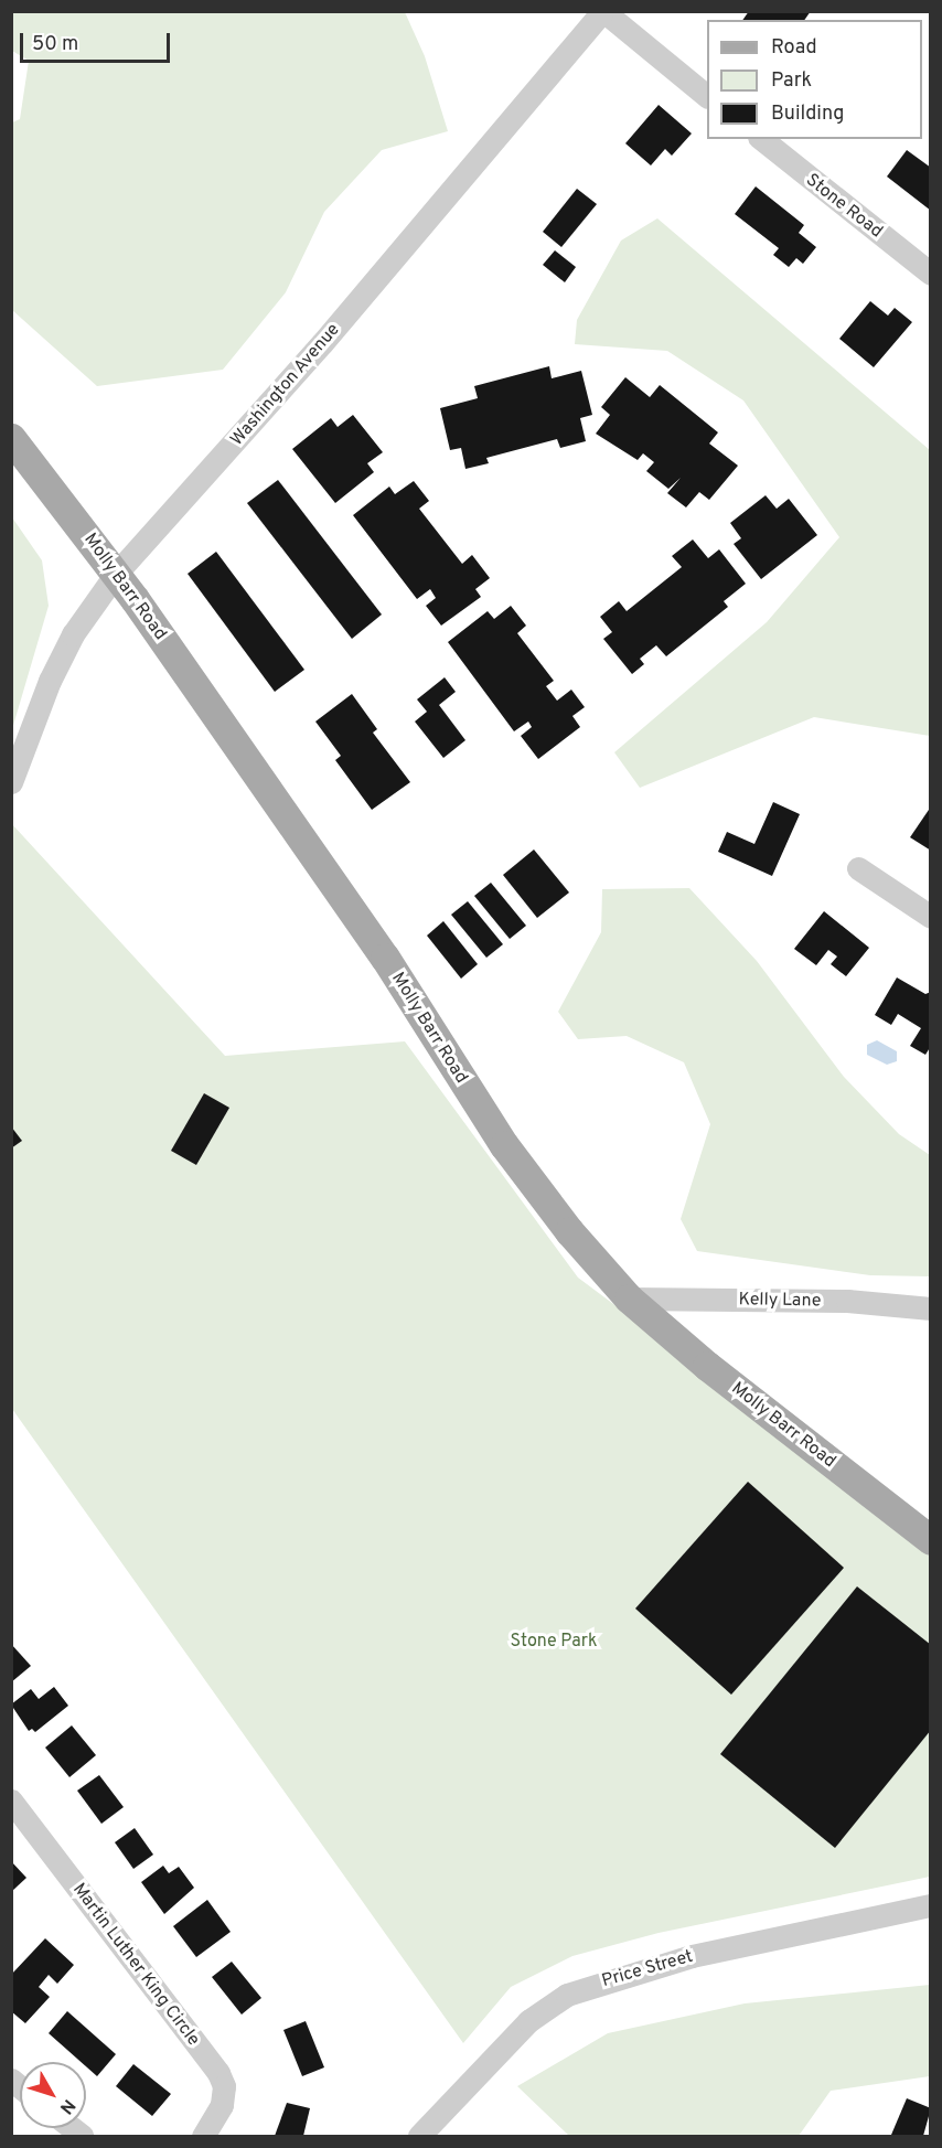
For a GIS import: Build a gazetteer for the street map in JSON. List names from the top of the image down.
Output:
{
  "streets": {
    "main road": ["Molly Barr Road"],
    "street": [
      "Stone Road",
      "Washington Avenue",
      "Kelly Lane",
      "Martin Luther King Circle",
      "Price Street"
    ]
  },
  "crossings": [
    ["Washington Avenue", "Molly Barr Road"],
    ["Molly Barr Road", "Kelly Lane"]
  ],
  "parks": ["Stone Park"],
  "legend": ["Road", "Park", "Building"],
  "scale_bar": "50 m",
  "north": "bottom right"
}
